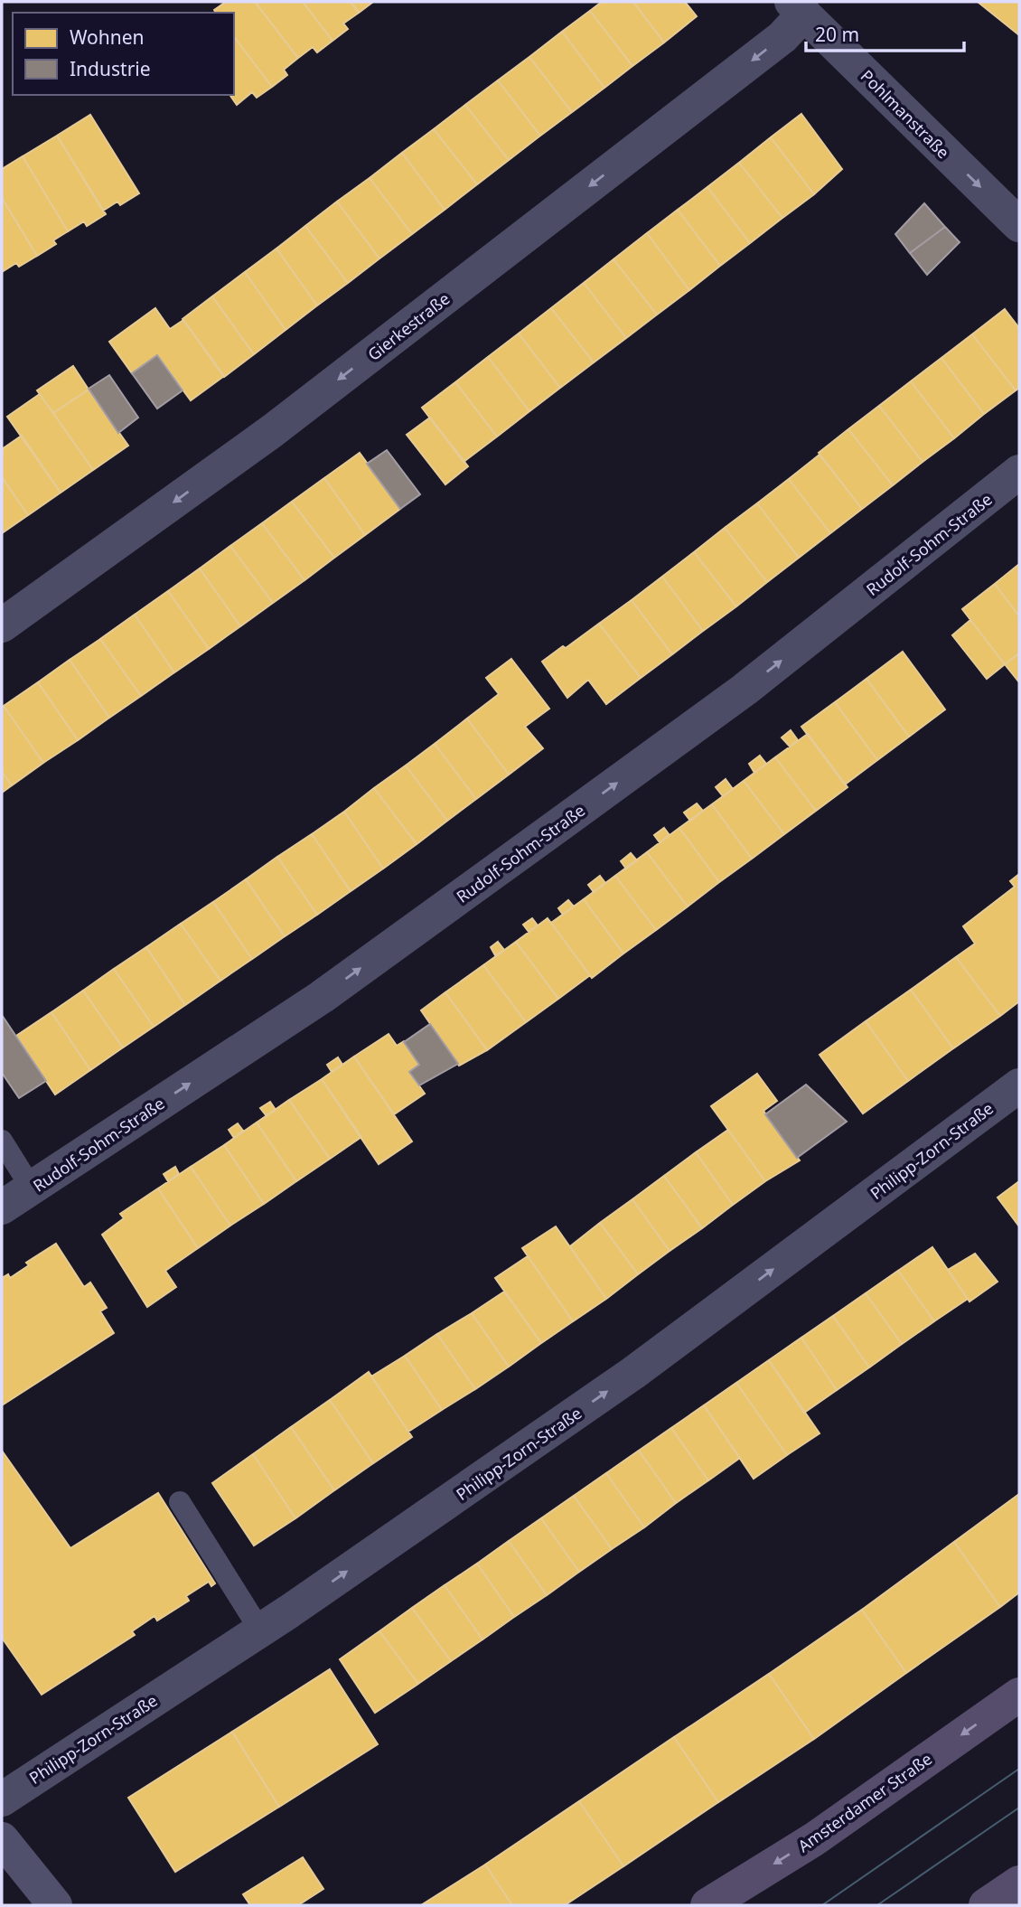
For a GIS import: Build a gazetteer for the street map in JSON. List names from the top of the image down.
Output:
{
  "streets": {
    "main road": ["Amsterdamer Straße"],
    "street": [
      "Pohlmanstraße",
      "Gierkestraße",
      "Rudolf-Sohm-Straße",
      "Philipp-Zorn-Straße"
    ]
  },
  "crossings": [
    ["Pohlmanstraße", "Gierkestraße"]
  ],
  "one_way": [
    "Pohlmanstraße",
    "Gierkestraße",
    "Rudolf-Sohm-Straße",
    "Philipp-Zorn-Straße",
    "Amsterdamer Straße"
  ],
  "legend": ["Wohnen", "Industrie"],
  "scale_bar": "20 m"
}
